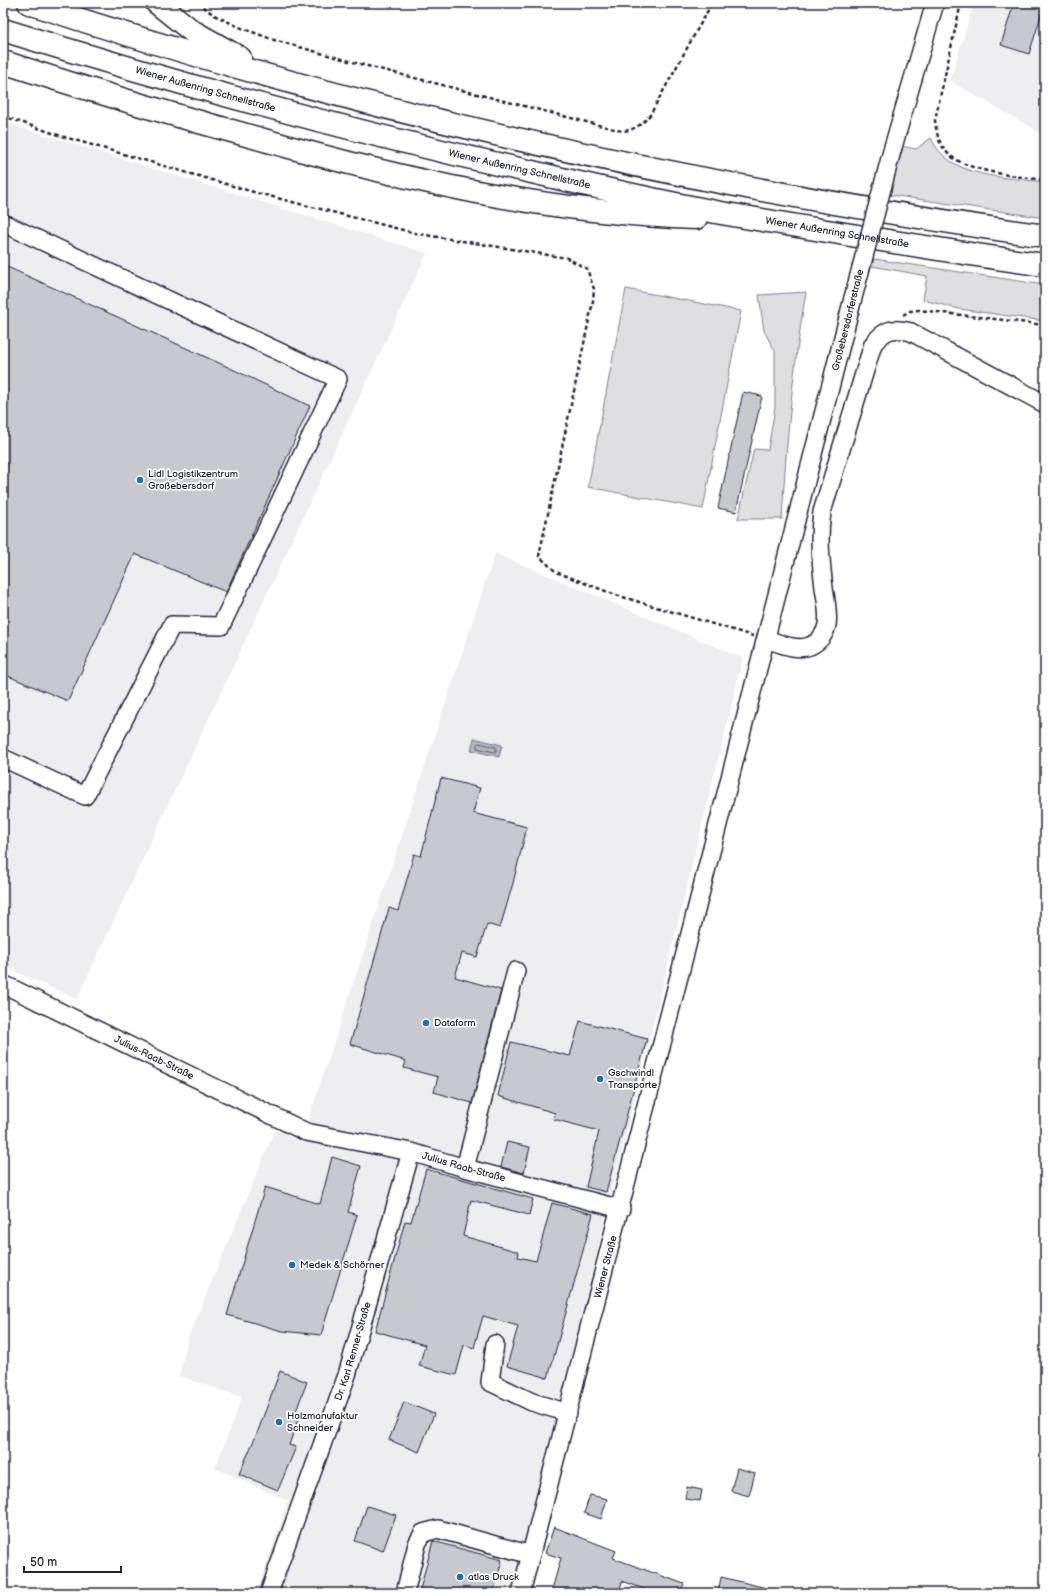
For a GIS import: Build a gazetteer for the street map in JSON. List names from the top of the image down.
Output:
{
  "streets": {
    "highway": ["Wiener Außenring Schnellstraße"],
    "street": [
      "Großebersdorferstraße",
      "Julius-Raab-Straße",
      "Julius Raab-Straße",
      "Wiener Straße",
      "Dr. Karl Renner-Straße"
    ]
  },
  "crossings": [
    ["Großebersdorferstraße", "Wiener Straße"],
    ["Julius-Raab-Straße", "Julius Raab-Straße"],
    ["Julius Raab-Straße", "Wiener Straße"],
    ["Julius Raab-Straße", "Dr. Karl Renner-Straße"]
  ],
  "places": [
    "Lidl Logistikzentrum Großebersdorf",
    "Dataform",
    "Gschwindl Transporte",
    "Medek & Schörner",
    "Holzmanufaktur Schneider",
    "atlas Druck"
  ],
  "scale_bar": "50 m"
}
